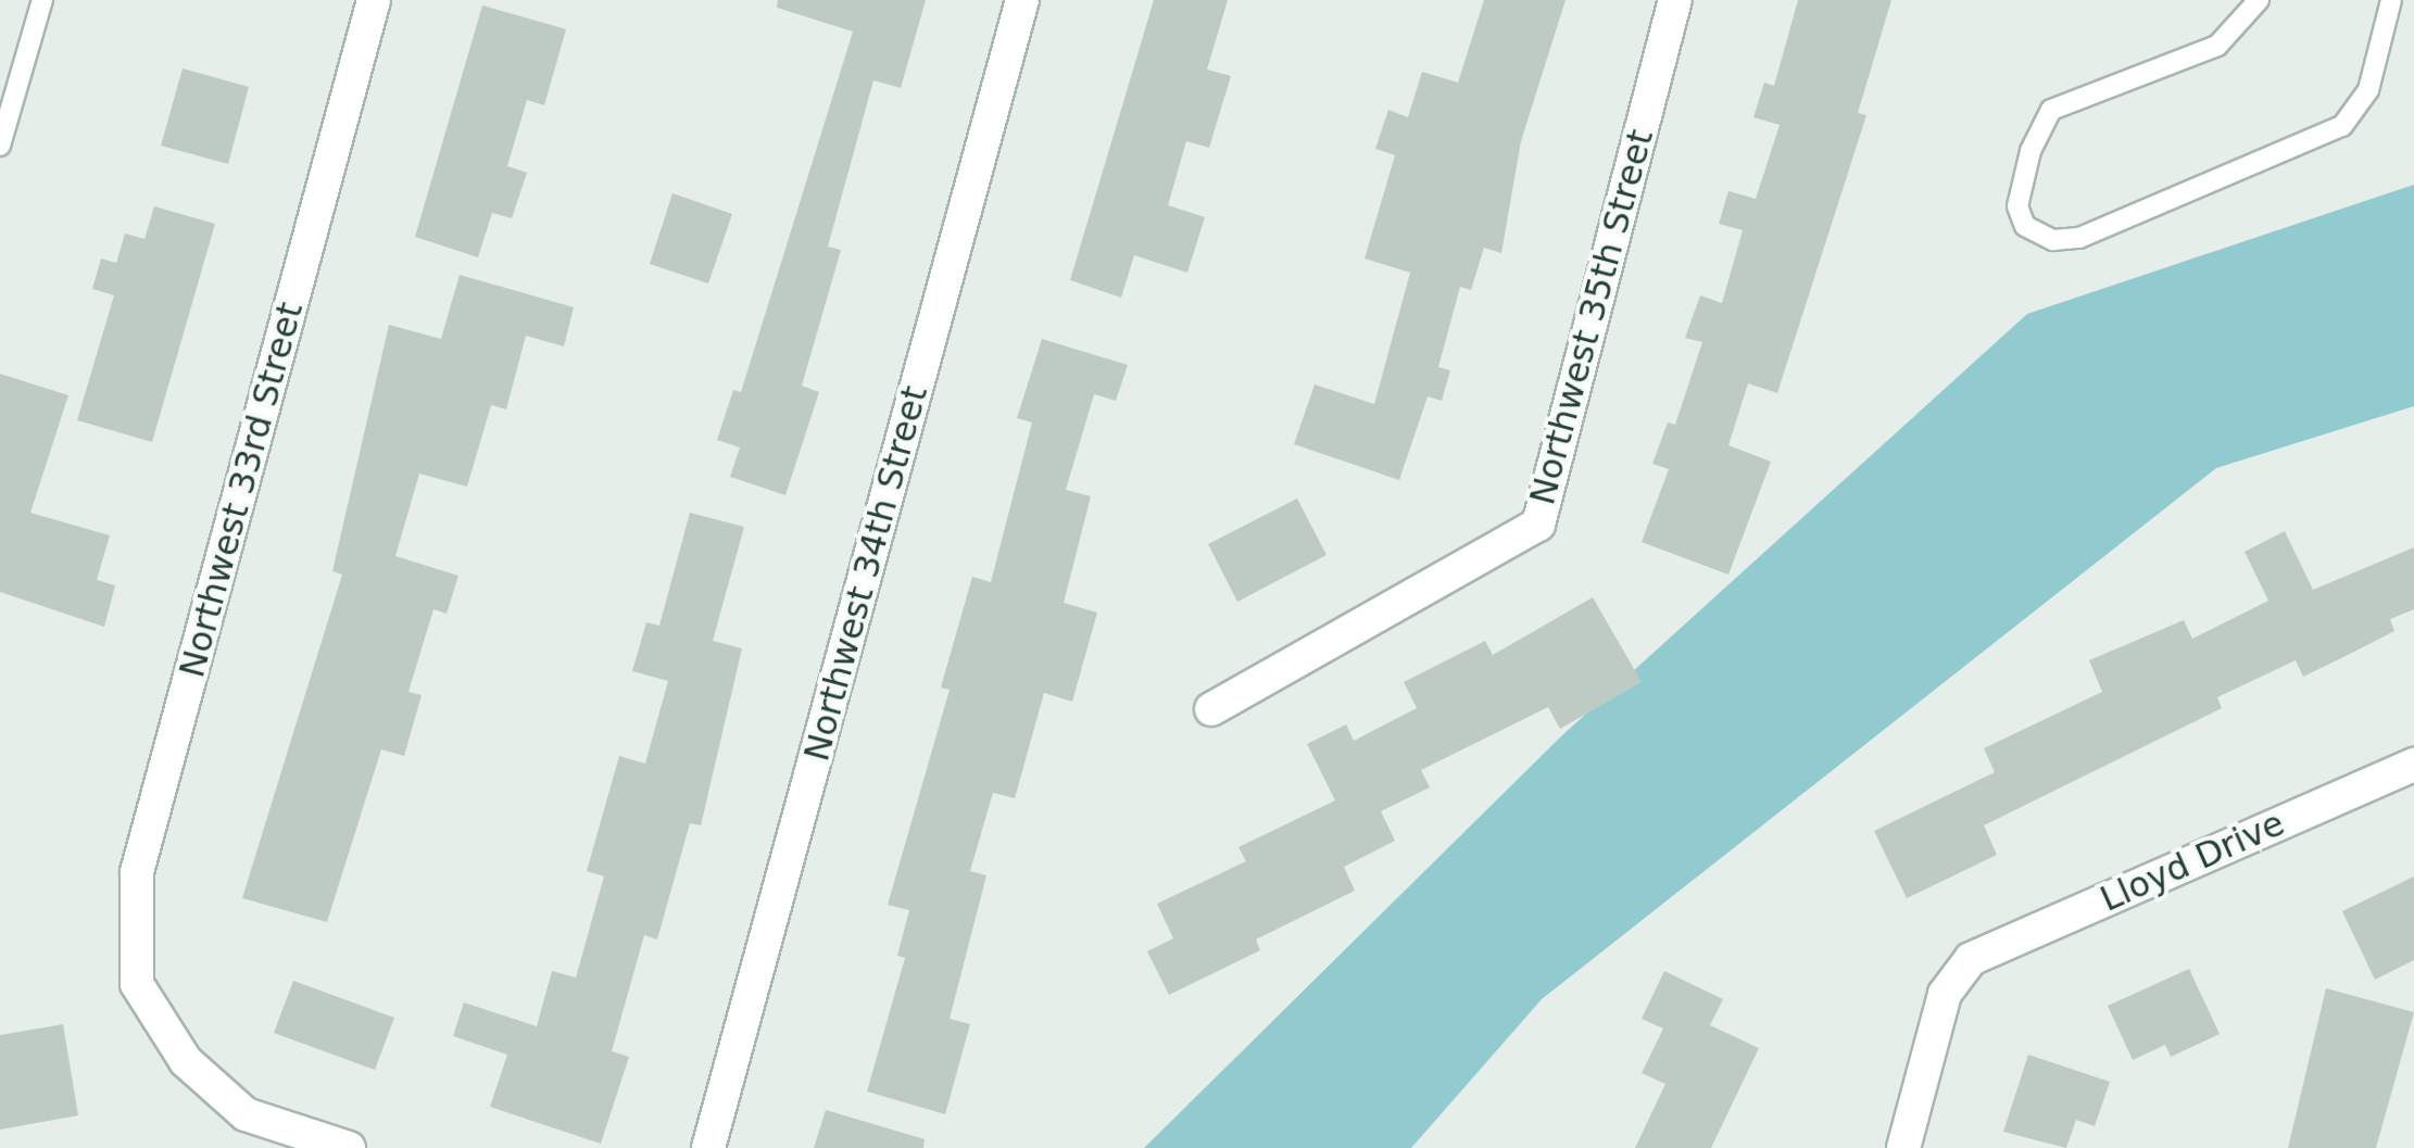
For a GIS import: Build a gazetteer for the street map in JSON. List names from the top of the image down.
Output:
{
  "streets": {
    "street": [
      "Northwest 35th Street",
      "Northwest 33rd Street",
      "Northwest 34th Street",
      "Lloyd Drive"
    ]
  }
}
